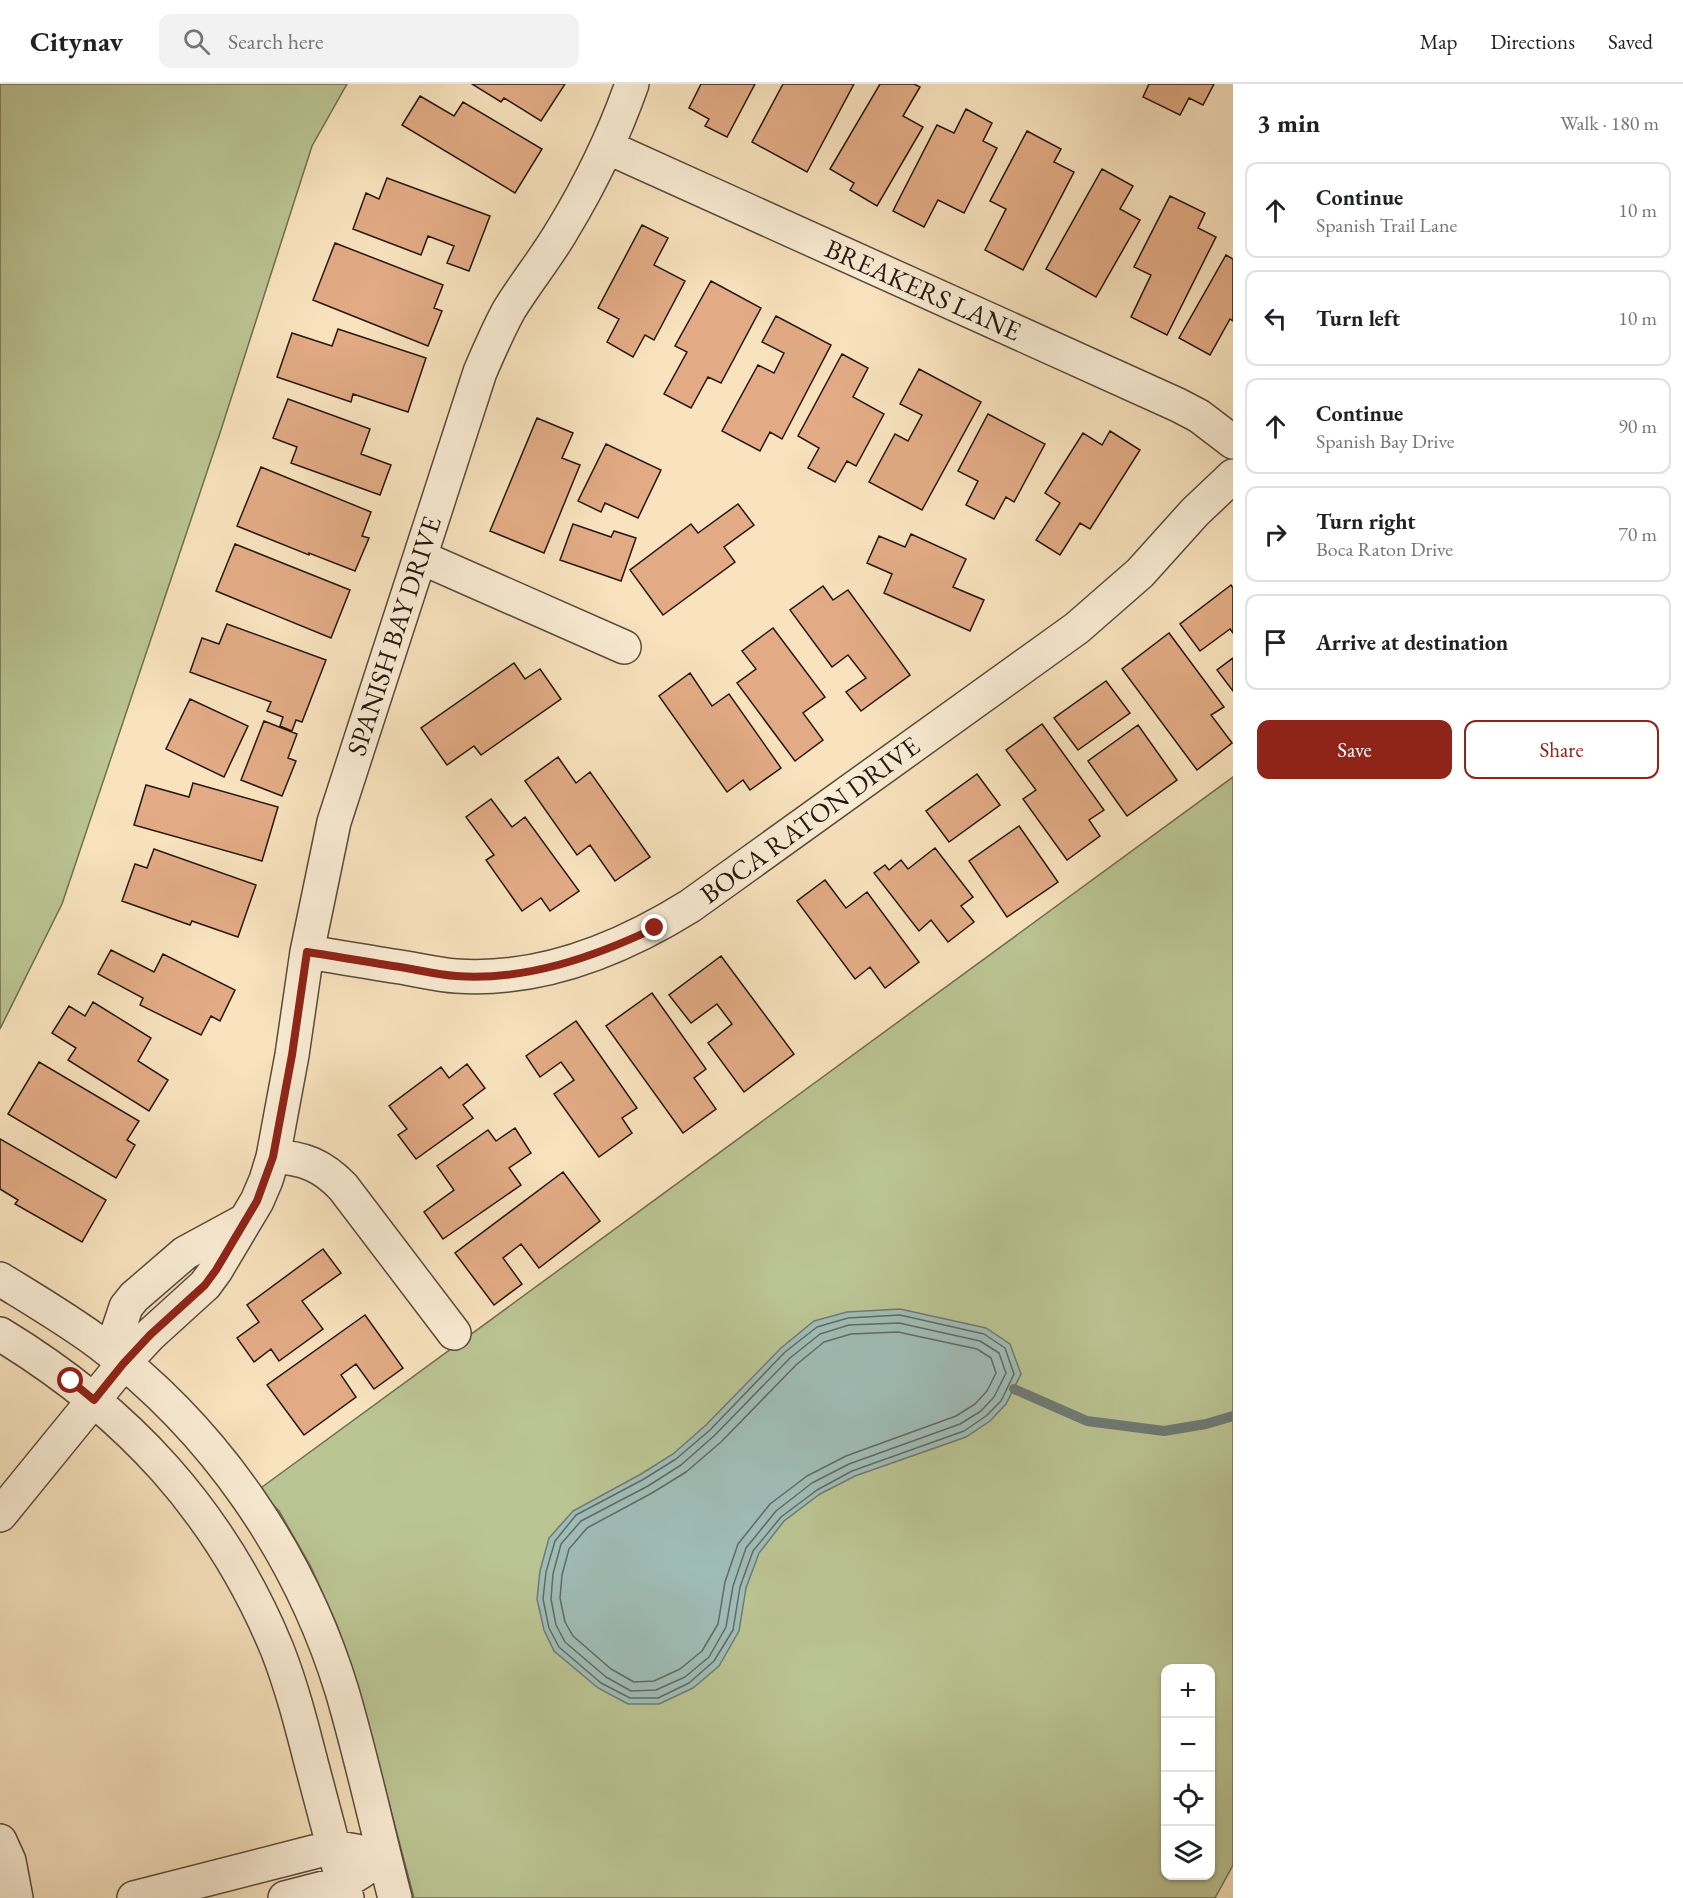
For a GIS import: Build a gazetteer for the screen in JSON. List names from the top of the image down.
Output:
{
  "streets": {
    "street": ["BREAKERS LANE", "SPANISH BAY DRIVE", "BOCA RATON DRIVE"]
  },
  "crossings": [
    ["BREAKERS LANE", "SPANISH BAY DRIVE"],
    ["SPANISH BAY DRIVE", "BOCA RATON DRIVE"]
  ],
  "page": {
    "header": "Citynav",
    "search": "Search here",
    "nav": ["Map", "Directions", "Saved"],
    "heading": ["3 min", "Walk · 180 m"],
    "list": [
      ["Continue", "Spanish Trail Lane", "10 m"],
      ["Turn left", "10 m"],
      ["Continue", "Spanish Bay Drive", "90 m"],
      ["Turn right", "Boca Raton Drive", "70 m"],
      "Arrive at destination"
    ],
    "buttons": ["Save", "Share"],
    "map_buttons": ["+", "−"]
  }
}
